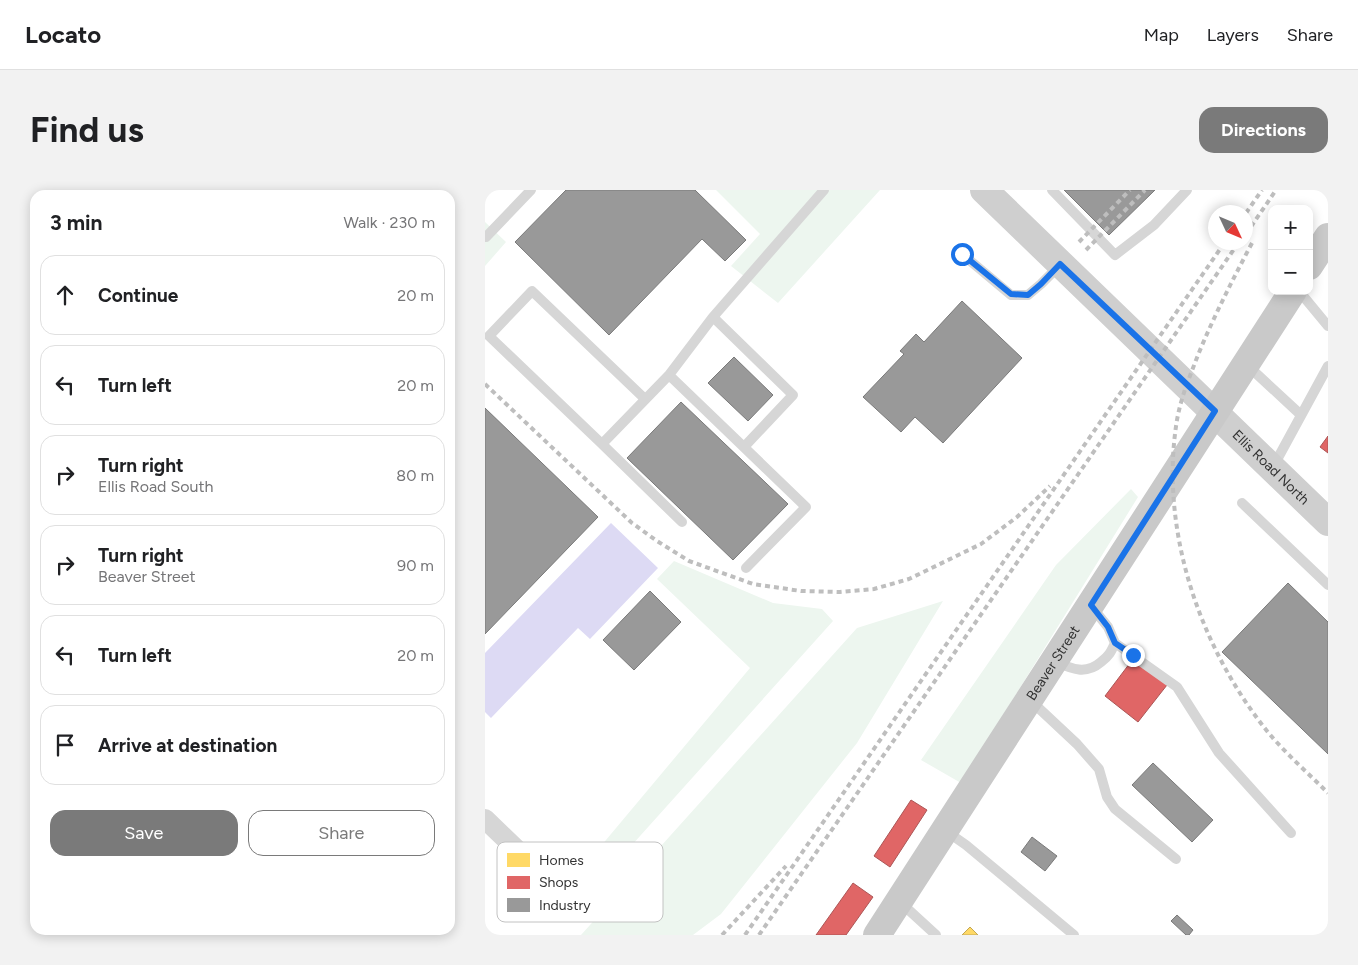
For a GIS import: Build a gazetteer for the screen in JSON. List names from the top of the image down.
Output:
{
  "streets": {
    "main road": ["Beaver Street"],
    "street": ["Ellis Road North"]
  },
  "crossings": [
    ["Ellis Road North", "Beaver Street"]
  ],
  "legend": ["Homes", "Shops", "Industry"],
  "north": "bottom right",
  "page": {
    "header": "Locato",
    "nav": ["Map", "Layers", "Share"],
    "buttons": [
      "Directions",
      ["Save", "Share"]
    ],
    "title": "Find us",
    "heading": ["3 min", "Walk · 230 m"],
    "map_buttons": ["+", "−"],
    "list": [
      ["Continue", "20 m"],
      ["Turn left", "20 m"],
      ["Turn right", "Ellis Road South", "80 m"],
      ["Turn right", "Beaver Street", "90 m"],
      ["Turn left", "20 m"],
      "Arrive at destination"
    ]
  }
}
